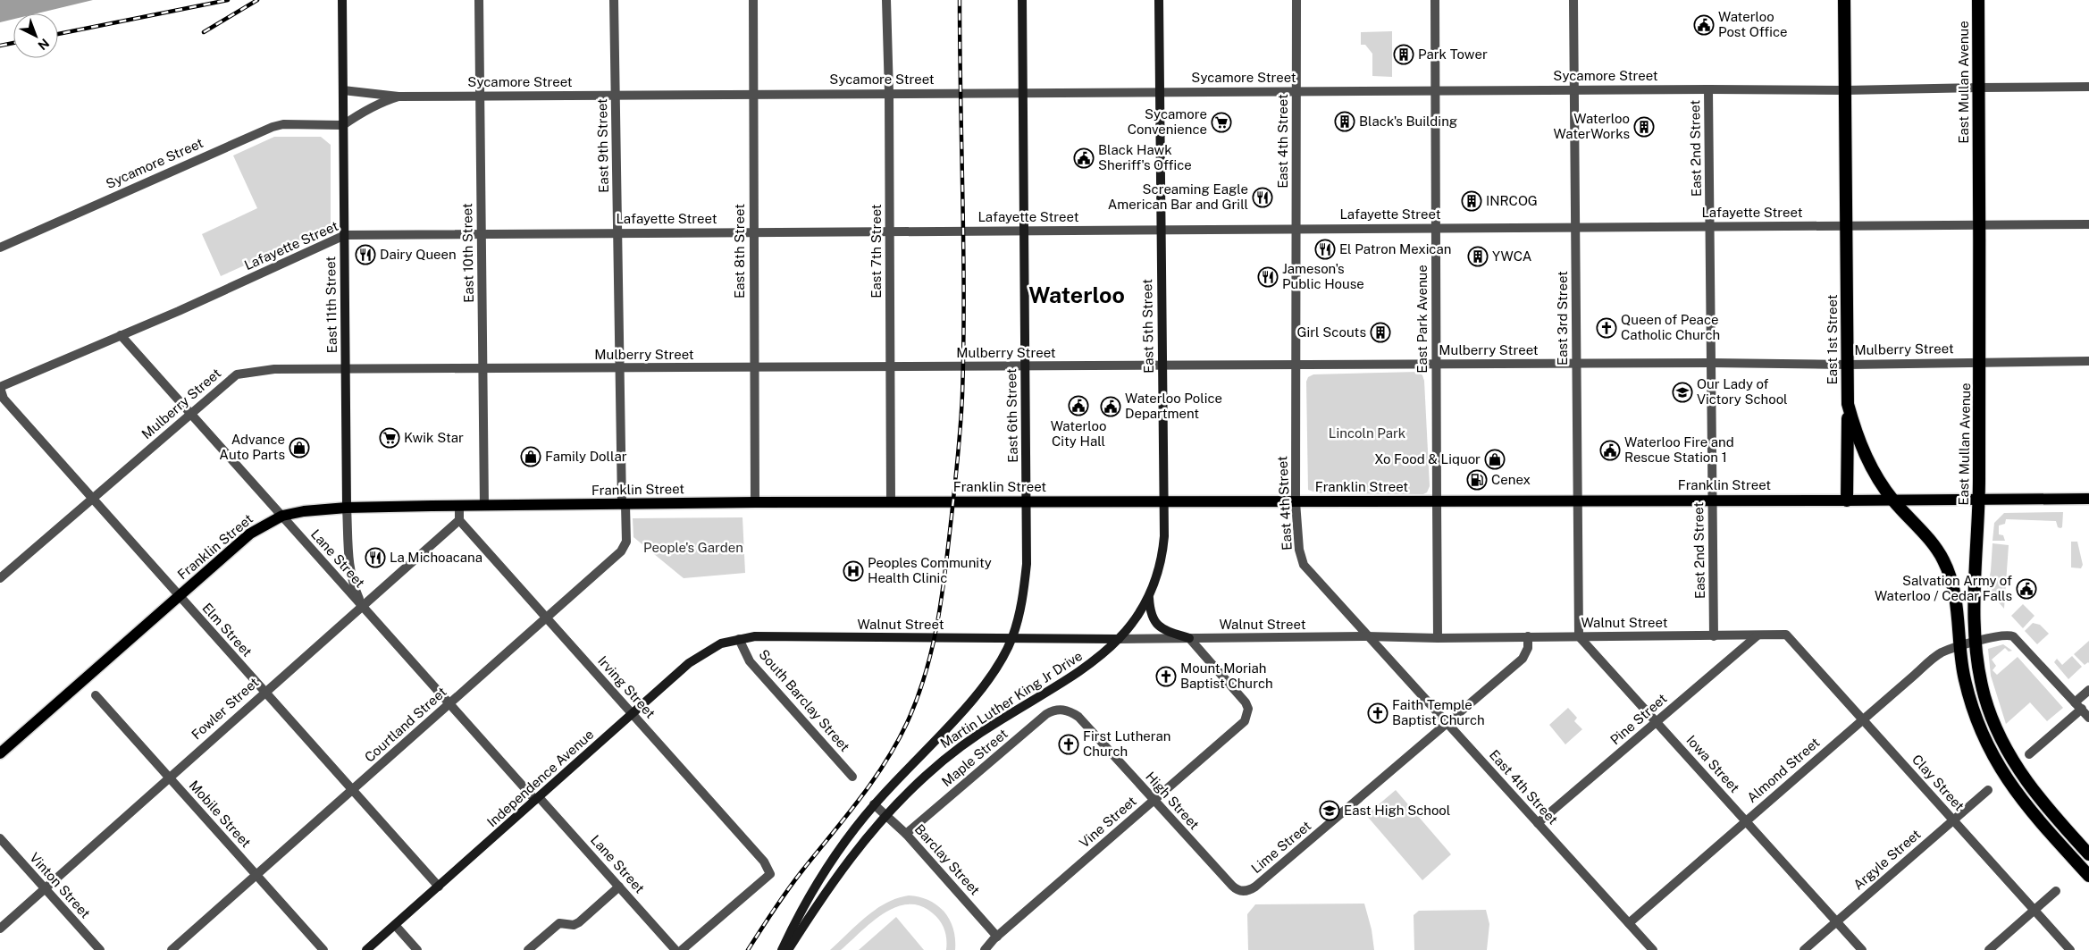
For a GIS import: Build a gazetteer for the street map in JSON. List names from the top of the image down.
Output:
{
  "streets": {
    "highway": ["East Mullan Avenue", "East 1st Street"],
    "main road": [
      "East 11th Street",
      "East 5th Street",
      "East 6th Street",
      "Franklin Street",
      "Walnut Street",
      "Martin Luther King Jr Drive",
      "Independence Avenue"
    ],
    "street": [
      "Sycamore Street",
      "East 4th Street",
      "East 9th Street",
      "East 2nd Street",
      "Lafayette Street",
      "East 8th Street",
      "East 7th Street",
      "East 10th Street",
      "East 3rd Street",
      "East Park Avenue",
      "Mulberry Street",
      "Lane Street",
      "Elm Street",
      "Irving Street",
      "South Barclay Street",
      "Fowler Street",
      "Pine Street",
      "Courtland Street",
      "Maple Street",
      "Iowa Street",
      "Almond Street",
      "Clay Street",
      "High Street",
      "Mobile Street",
      "Vine Street",
      "Lime Street",
      "Barclay Street",
      "Argyle Street",
      "Vinton Street"
    ]
  },
  "crossings": [
    ["Sycamore Street", "East Mullan Avenue"],
    ["Sycamore Street", "East 4th Street"],
    ["Sycamore Street", "East 9th Street"],
    ["Sycamore Street", "East 2nd Street"],
    ["Sycamore Street", "East 8th Street"],
    ["Sycamore Street", "East 7th Street"],
    ["Sycamore Street", "East 10th Street"],
    ["Sycamore Street", "East 11th Street"],
    ["Sycamore Street", "East 3rd Street"],
    ["Sycamore Street", "East Park Avenue"],
    ["Sycamore Street", "East 5th Street"],
    ["Sycamore Street", "East 1st Street"],
    ["Sycamore Street", "East 6th Street"],
    ["East Mullan Avenue", "Lafayette Street"],
    ["East Mullan Avenue", "Mulberry Street"],
    ["East Mullan Avenue", "Franklin Street"],
    ["East Mullan Avenue", "Almond Street"],
    ["East 4th Street", "Lafayette Street"],
    ["East 4th Street", "Mulberry Street"],
    ["East 4th Street", "Franklin Street"],
    ["East 4th Street", "Walnut Street"],
    ["East 4th Street", "Pine Street"],
    ["East 4th Street", "Almond Street"],
    ["East 4th Street", "Lime Street"],
    ["East 9th Street", "Lafayette Street"],
    ["East 9th Street", "Mulberry Street"],
    ["East 9th Street", "Franklin Street"],
    ["East 9th Street", "Courtland Street"],
    ["East 2nd Street", "Lafayette Street"],
    ["East 2nd Street", "Mulberry Street"],
    ["East 2nd Street", "Franklin Street"],
    ["East 2nd Street", "Walnut Street"],
    ["Lafayette Street", "East 8th Street"],
    ["Lafayette Street", "East 7th Street"],
    ["Lafayette Street", "East 10th Street"],
    ["Lafayette Street", "East 11th Street"],
    ["Lafayette Street", "East 3rd Street"],
    ["Lafayette Street", "East Park Avenue"],
    ["Lafayette Street", "East 5th Street"],
    ["Lafayette Street", "East 1st Street"],
    ["Lafayette Street", "East 6th Street"],
    ["Lafayette Street", "Lane Street"],
    ["Lafayette Street", "Elm Street"],
    ["East 8th Street", "Mulberry Street"],
    ["East 8th Street", "Franklin Street"],
    ["East 7th Street", "Mulberry Street"],
    ["East 7th Street", "Franklin Street"],
    ["East 10th Street", "Mulberry Street"],
    ["East 10th Street", "Franklin Street"],
    ["East 11th Street", "Mulberry Street"],
    ["East 11th Street", "Franklin Street"],
    ["East 11th Street", "Lane Street"],
    ["East 11th Street", "Fowler Street"],
    ["East 3rd Street", "Mulberry Street"],
    ["East 3rd Street", "Franklin Street"],
    ["East 3rd Street", "Walnut Street"],
    ["East 3rd Street", "Iowa Street"],
    ["East Park Avenue", "Mulberry Street"],
    ["East Park Avenue", "Franklin Street"],
    ["East Park Avenue", "Walnut Street"],
    ["East 5th Street", "Mulberry Street"],
    ["East 5th Street", "Franklin Street"],
    ["East 5th Street", "Walnut Street"],
    ["East 5th Street", "Martin Luther King Jr Drive"],
    ["East 1st Street", "Mulberry Street"],
    ["East 1st Street", "Franklin Street"],
    ["East 1st Street", "Almond Street"],
    ["Mulberry Street", "East 6th Street"],
    ["Mulberry Street", "Lane Street"],
    ["Mulberry Street", "Elm Street"],
    ["East 6th Street", "Franklin Street"],
    ["East 6th Street", "Walnut Street"],
    ["East 6th Street", "Barclay Street"],
    ["Franklin Street", "Lane Street"],
    ["Franklin Street", "Elm Street"],
    ["Franklin Street", "Courtland Street"],
    ["Lane Street", "Fowler Street"],
    ["Lane Street", "Courtland Street"],
    ["Lane Street", "Independence Avenue"],
    ["Walnut Street", "Martin Luther King Jr Drive"],
    ["Walnut Street", "South Barclay Street"],
    ["Walnut Street", "Pine Street"],
    ["Walnut Street", "Iowa Street"],
    ["Walnut Street", "Independence Avenue"],
    ["Walnut Street", "Clay Street"],
    ["Walnut Street", "Vine Street"],
    ["Walnut Street", "Lime Street"],
    ["Elm Street", "Fowler Street"],
    ["Elm Street", "Courtland Street"],
    ["Elm Street", "Independence Avenue"],
    ["Irving Street", "Fowler Street"],
    ["Irving Street", "Courtland Street"],
    ["Irving Street", "Independence Avenue"],
    ["Martin Luther King Jr Drive", "Barclay Street"],
    ["South Barclay Street", "Independence Avenue"],
    ["Fowler Street", "Mobile Street"],
    ["Fowler Street", "Vinton Street"],
    ["Pine Street", "Iowa Street"],
    ["Courtland Street", "Mobile Street"],
    ["Maple Street", "High Street"],
    ["Maple Street", "Barclay Street"],
    ["Iowa Street", "Almond Street"],
    ["Iowa Street", "Argyle Street"],
    ["Almond Street", "Clay Street"],
    ["Clay Street", "Argyle Street"],
    ["High Street", "Vine Street"],
    ["High Street", "Lime Street"],
    ["Vine Street", "Barclay Street"]
  ],
  "districts": ["Waterloo"],
  "parks": ["Lincoln Park", "People's Garden"],
  "places": {
    "public building": [
      "Waterloo Post Office",
      "Black Hawk Sheriff's Office",
      "Waterloo City Hall",
      "Waterloo Police Department",
      "Waterloo Fire and Rescue Station 1",
      "Salvation Army of Waterloo / Cedar Falls"
    ],
    "building": [
      "Park Tower",
      "Black's Building",
      "Waterloo WaterWorks",
      "INRCOG",
      "YWCA",
      "Girl Scouts"
    ],
    "supermarket": ["Sycamore Convenience", "Kwik Star"],
    "restaurant": [
      "Screaming Eagle American Bar and Grill",
      "El Patron Mexican",
      "Dairy Queen",
      "Jameson's Public House",
      "La Michoacana"
    ],
    "church": [
      "Queen of Peace Catholic Church",
      "Mount Moriah Baptist Church",
      "Faith Temple Baptist Church",
      "First Lutheran Church"
    ],
    "school or university": ["Our Lady of Victory School", "East High School"],
    "shop": ["Advance Auto Parts", "Family Dollar", "Xo Food & Liquor"],
    "fuel station": ["Cenex"],
    "hospital": ["Peoples Community Health Clinic"]
  },
  "north": "bottom right"
}
